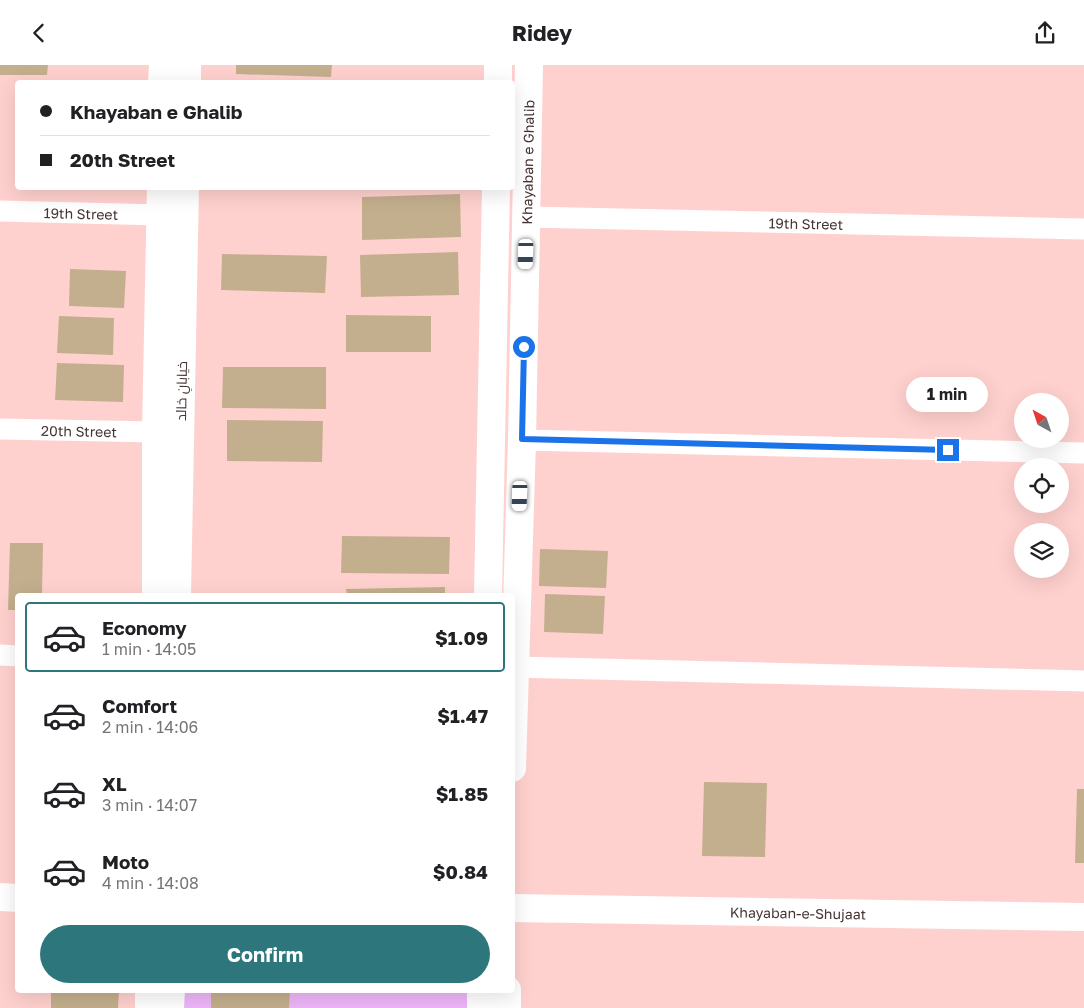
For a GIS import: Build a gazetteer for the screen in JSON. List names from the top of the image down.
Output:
{
  "streets": {
    "street": [
      "Khayaban e Ghalib",
      "19th Street",
      "خیابانِ خالد",
      "20th Street",
      "Khayaban-e-Shujaat"
    ]
  },
  "crossings": [
    ["Khayaban e Ghalib", "19th Street"],
    ["19th Street", "خیابانِ خالد"],
    ["خیابانِ خالد", "20th Street"]
  ],
  "north": "top left",
  "page": {
    "header": "Ridey",
    "banner": ["Khayaban e Ghalib", "20th Street"],
    "bubble": "1 min",
    "list": [
      {
        "name": "Economy",
        "note": "1 min · 14:05",
        "value": "$1.09"
      },
      {
        "name": "Comfort",
        "note": "2 min · 14:06",
        "value": "$1.47"
      },
      {
        "name": "XL",
        "note": "3 min · 14:07",
        "value": "$1.85"
      },
      {
        "name": "Moto",
        "note": "4 min · 14:08",
        "value": "$0.84"
      }
    ],
    "buttons": "Confirm"
  }
}
